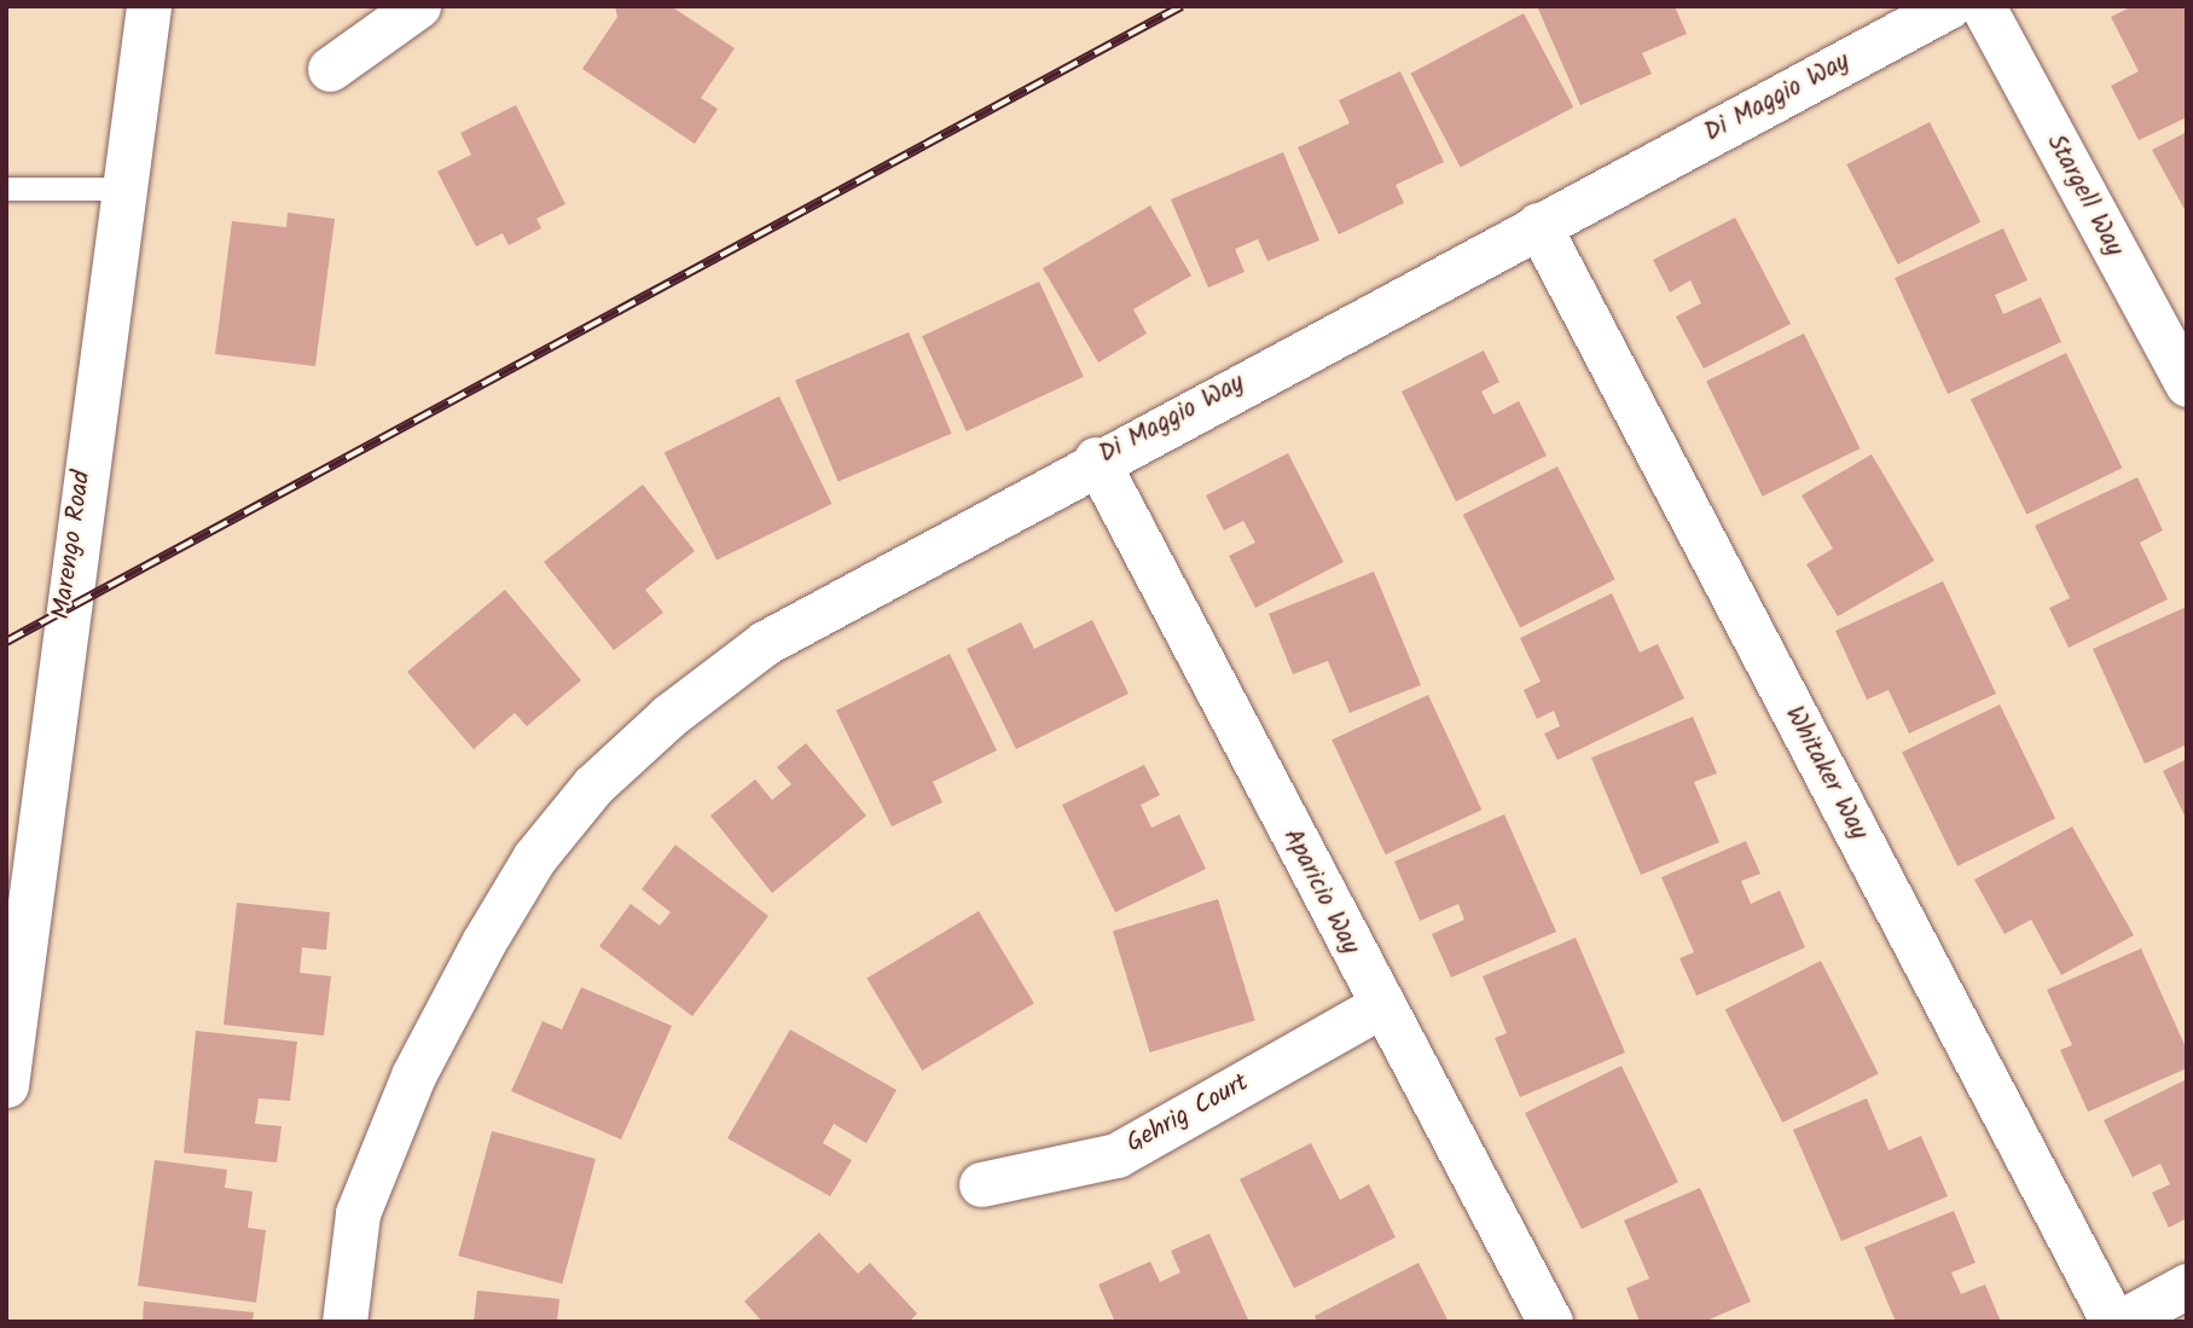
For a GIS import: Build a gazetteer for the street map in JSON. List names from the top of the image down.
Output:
{
  "streets": {
    "street": [
      "Di Maggio Way",
      "Stargell Way",
      "Marengo Road",
      "Whitaker Way",
      "Aparicio Way",
      "Gehrig Court"
    ]
  },
  "crossings": [
    ["Di Maggio Way", "Whitaker Way"],
    ["Di Maggio Way", "Aparicio Way"],
    ["Aparicio Way", "Gehrig Court"]
  ]
}
